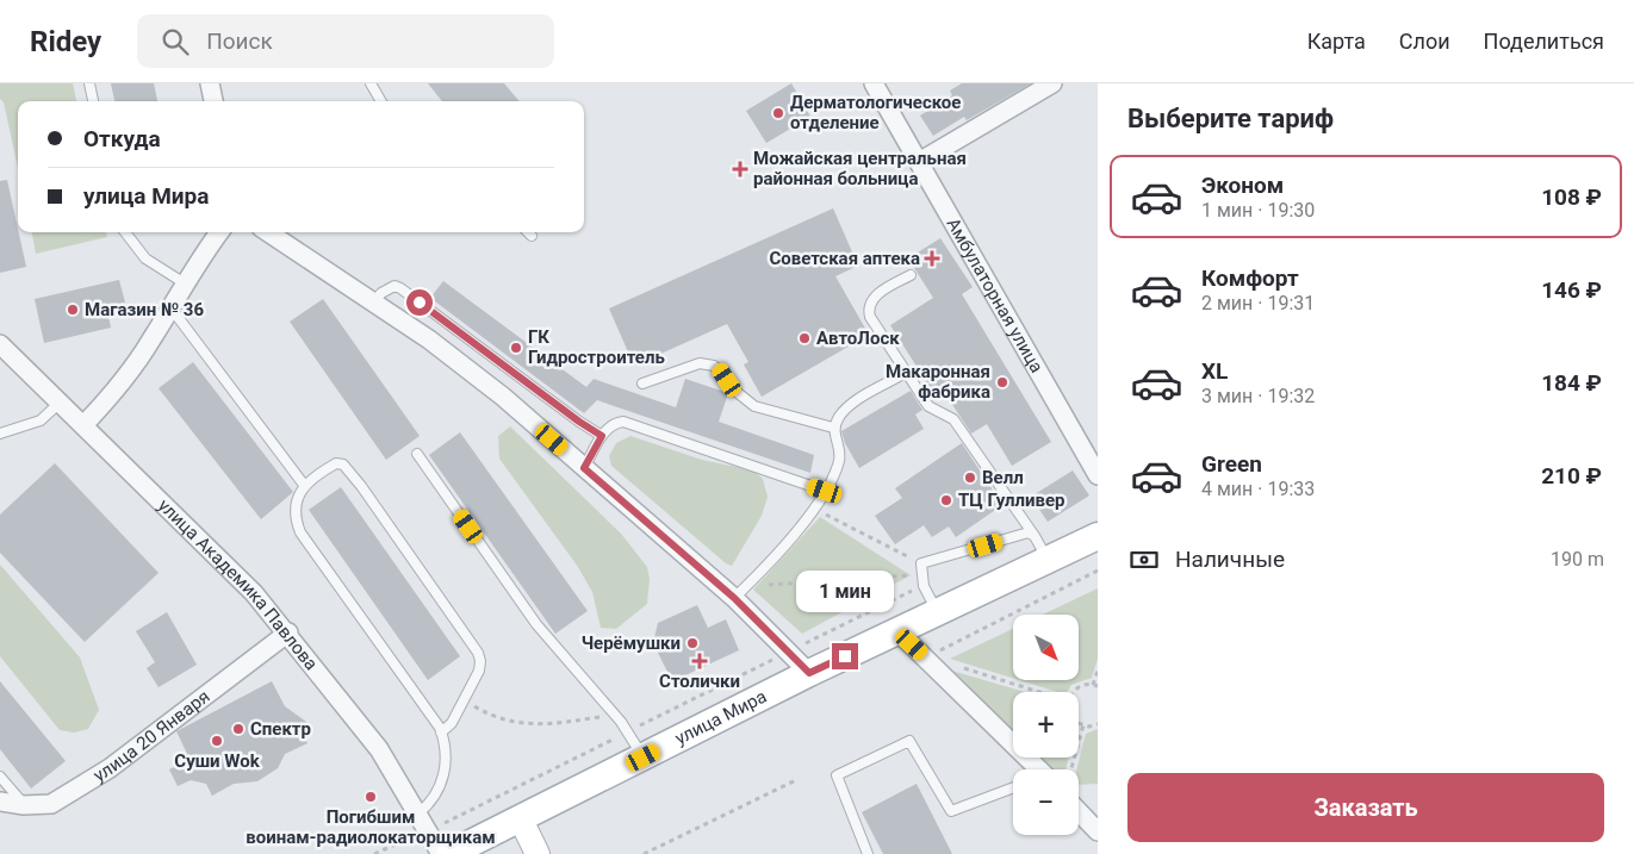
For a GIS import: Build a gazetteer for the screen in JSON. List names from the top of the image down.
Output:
{
  "streets": {
    "main road": ["улица Мира"],
    "street": ["Амбулаторная улица", "улица Академика Павлова", "улица 20 Января"]
  },
  "crossings": [
    ["улица Академика Павлова", "улица 20 Января"]
  ],
  "places": {
    "other": [
      "Дерматологическое отделение",
      "Магазин № 36",
      "АвтоЛоск",
      "ГК Гидростроитель",
      "Макаронная фабрика",
      "Велл",
      "ТЦ Гулливер",
      "Черёмушки",
      "Спектр",
      "Суши Wok",
      "Погибшим воинам-радиолокаторщикам"
    ],
    "health": ["Можайская центральная районная больница", "Советская аптека", "Столички"]
  },
  "north": "bottom right",
  "page": {
    "header": "Ridey",
    "search": "Поиск",
    "nav": ["Карта", "Слои", "Поделиться"],
    "heading": "Выберите тариф",
    "banner": ["Откуда", "улица Мира"],
    "list": [
      {
        "name": "Эконом",
        "note": "1 мин · 19:30",
        "value": "108 ₽"
      },
      {
        "name": "Комфорт",
        "note": "2 мин · 19:31",
        "value": "146 ₽"
      },
      {
        "name": "XL",
        "note": "3 мин · 19:32",
        "value": "184 ₽"
      },
      {
        "name": "Green",
        "note": "4 мин · 19:33",
        "value": "210 ₽"
      }
    ],
    "pay": ["Наличные", "190 m"],
    "bubble": "1 мин",
    "map_buttons": ["+", "−"],
    "buttons": "Заказать"
  }
}
